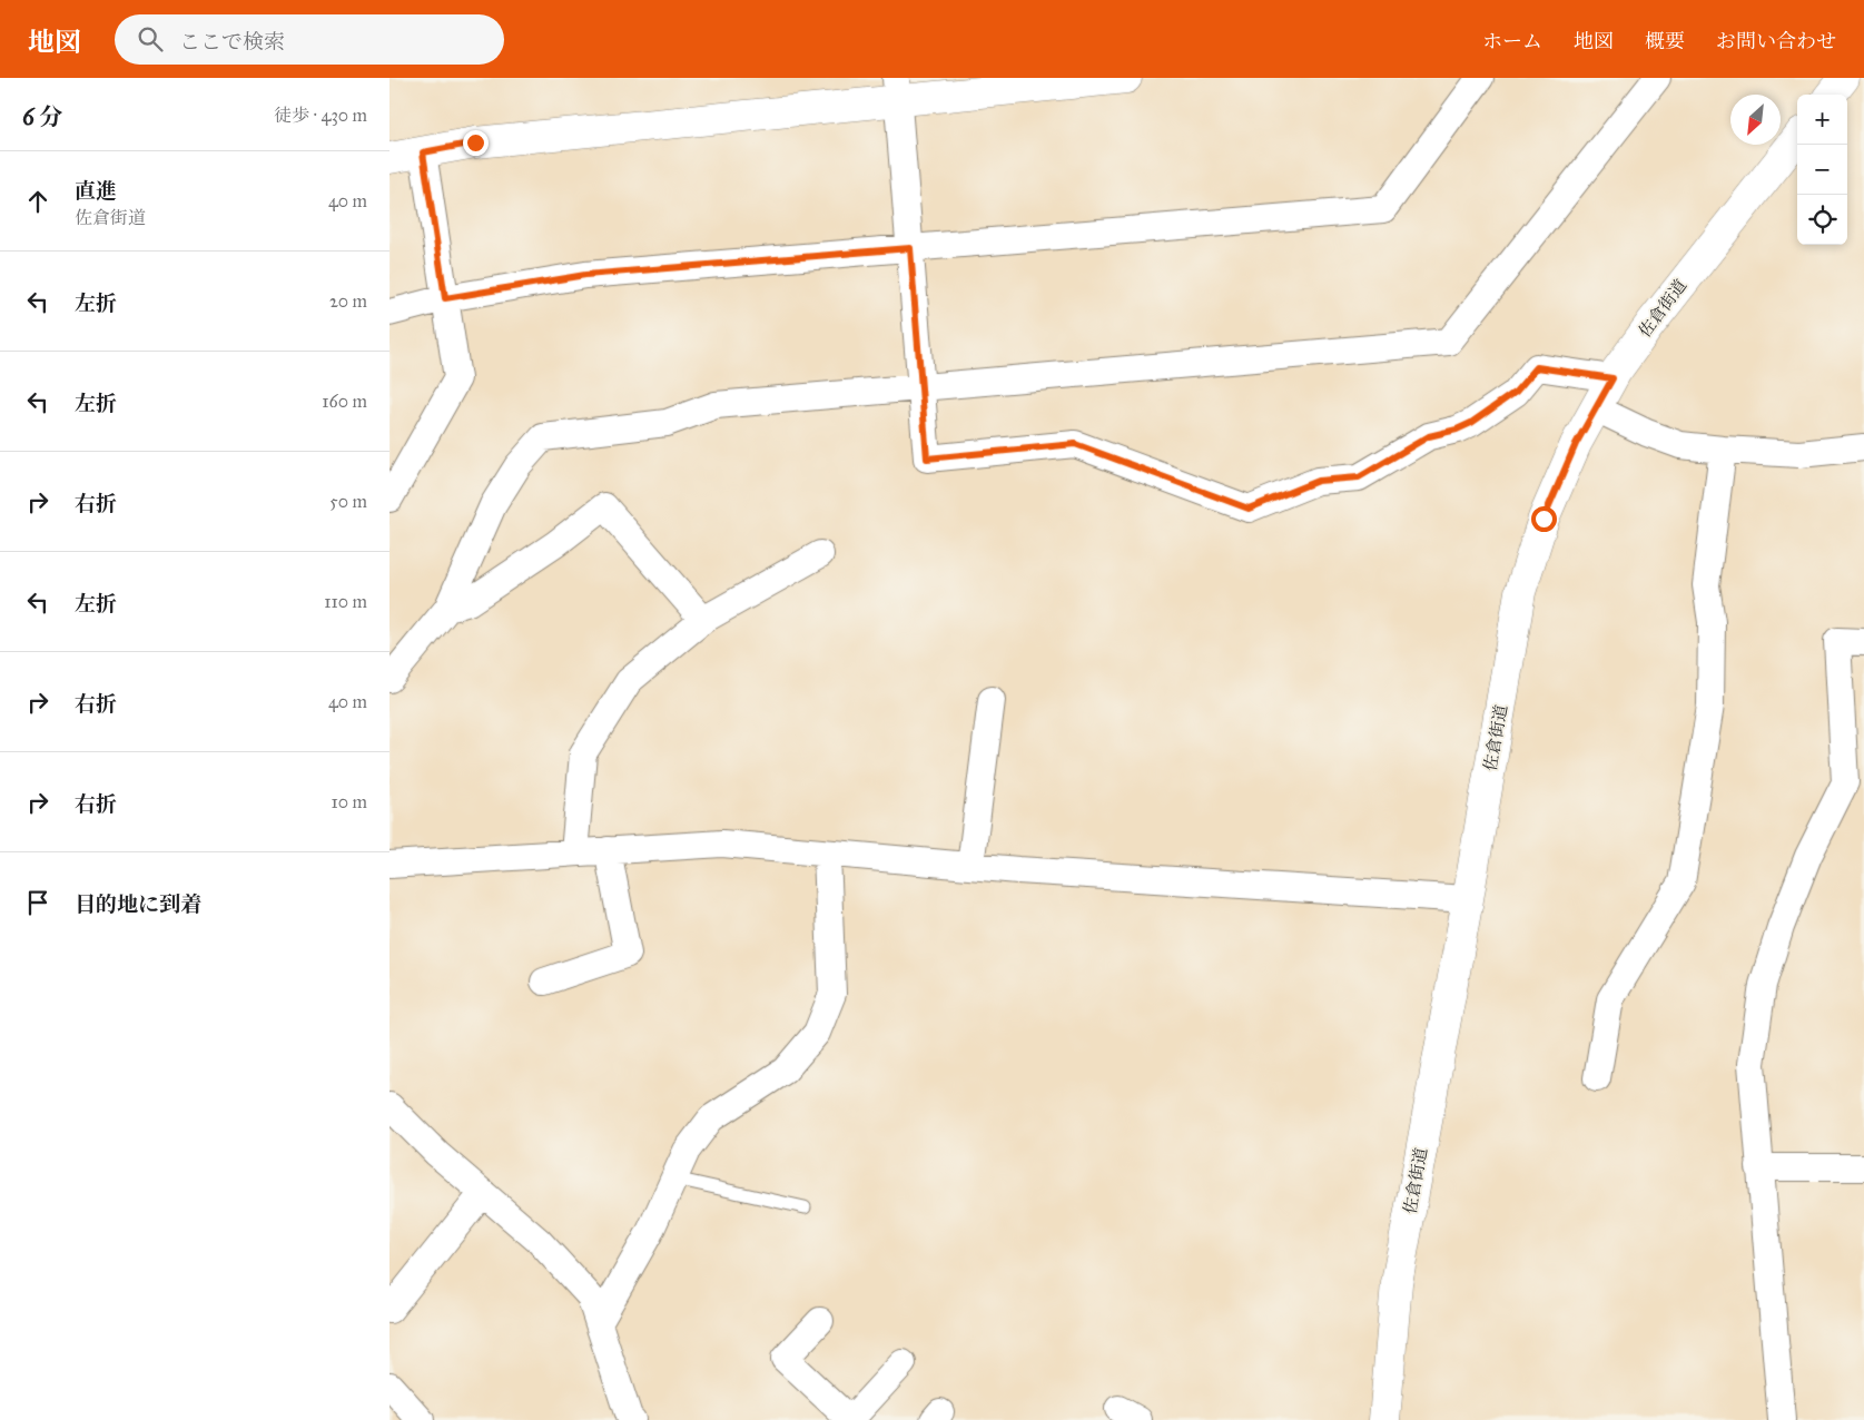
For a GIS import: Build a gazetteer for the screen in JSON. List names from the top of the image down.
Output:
{
  "streets": {
    "main road": ["佐倉街道"]
  },
  "north": "bottom left",
  "page": {
    "header": "地図",
    "search": "ここで検索",
    "nav": [
      "ホーム",
      "地図",
      "概要",
      "お問い合わせ"
    ],
    "heading": ["6 分", "徒歩 · 430 m"],
    "map_buttons": ["+", "−"],
    "list": [
      ["直進", "佐倉街道", "40 m"],
      ["左折", "20 m"],
      ["左折", "160 m"],
      ["右折", "50 m"],
      ["左折", "110 m"],
      ["右折", "40 m"],
      ["右折", "10 m"],
      "目的地に到着"
    ]
  }
}
